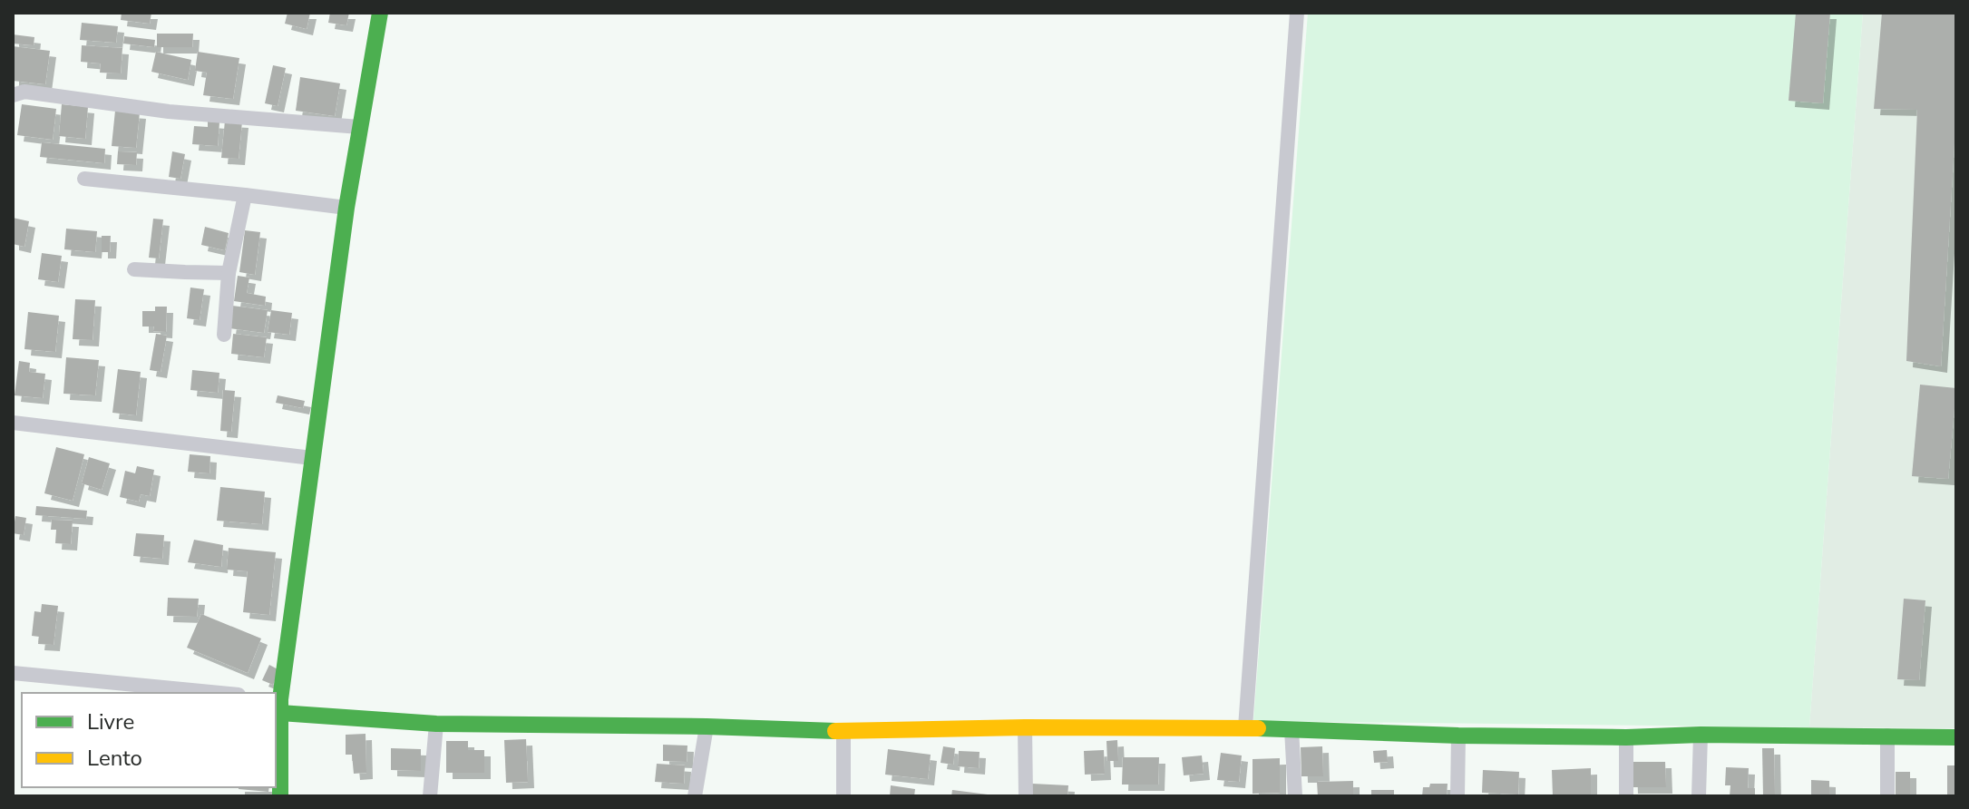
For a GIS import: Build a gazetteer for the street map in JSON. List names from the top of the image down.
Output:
{
  "legend": ["Livre", "Lento"]
}
